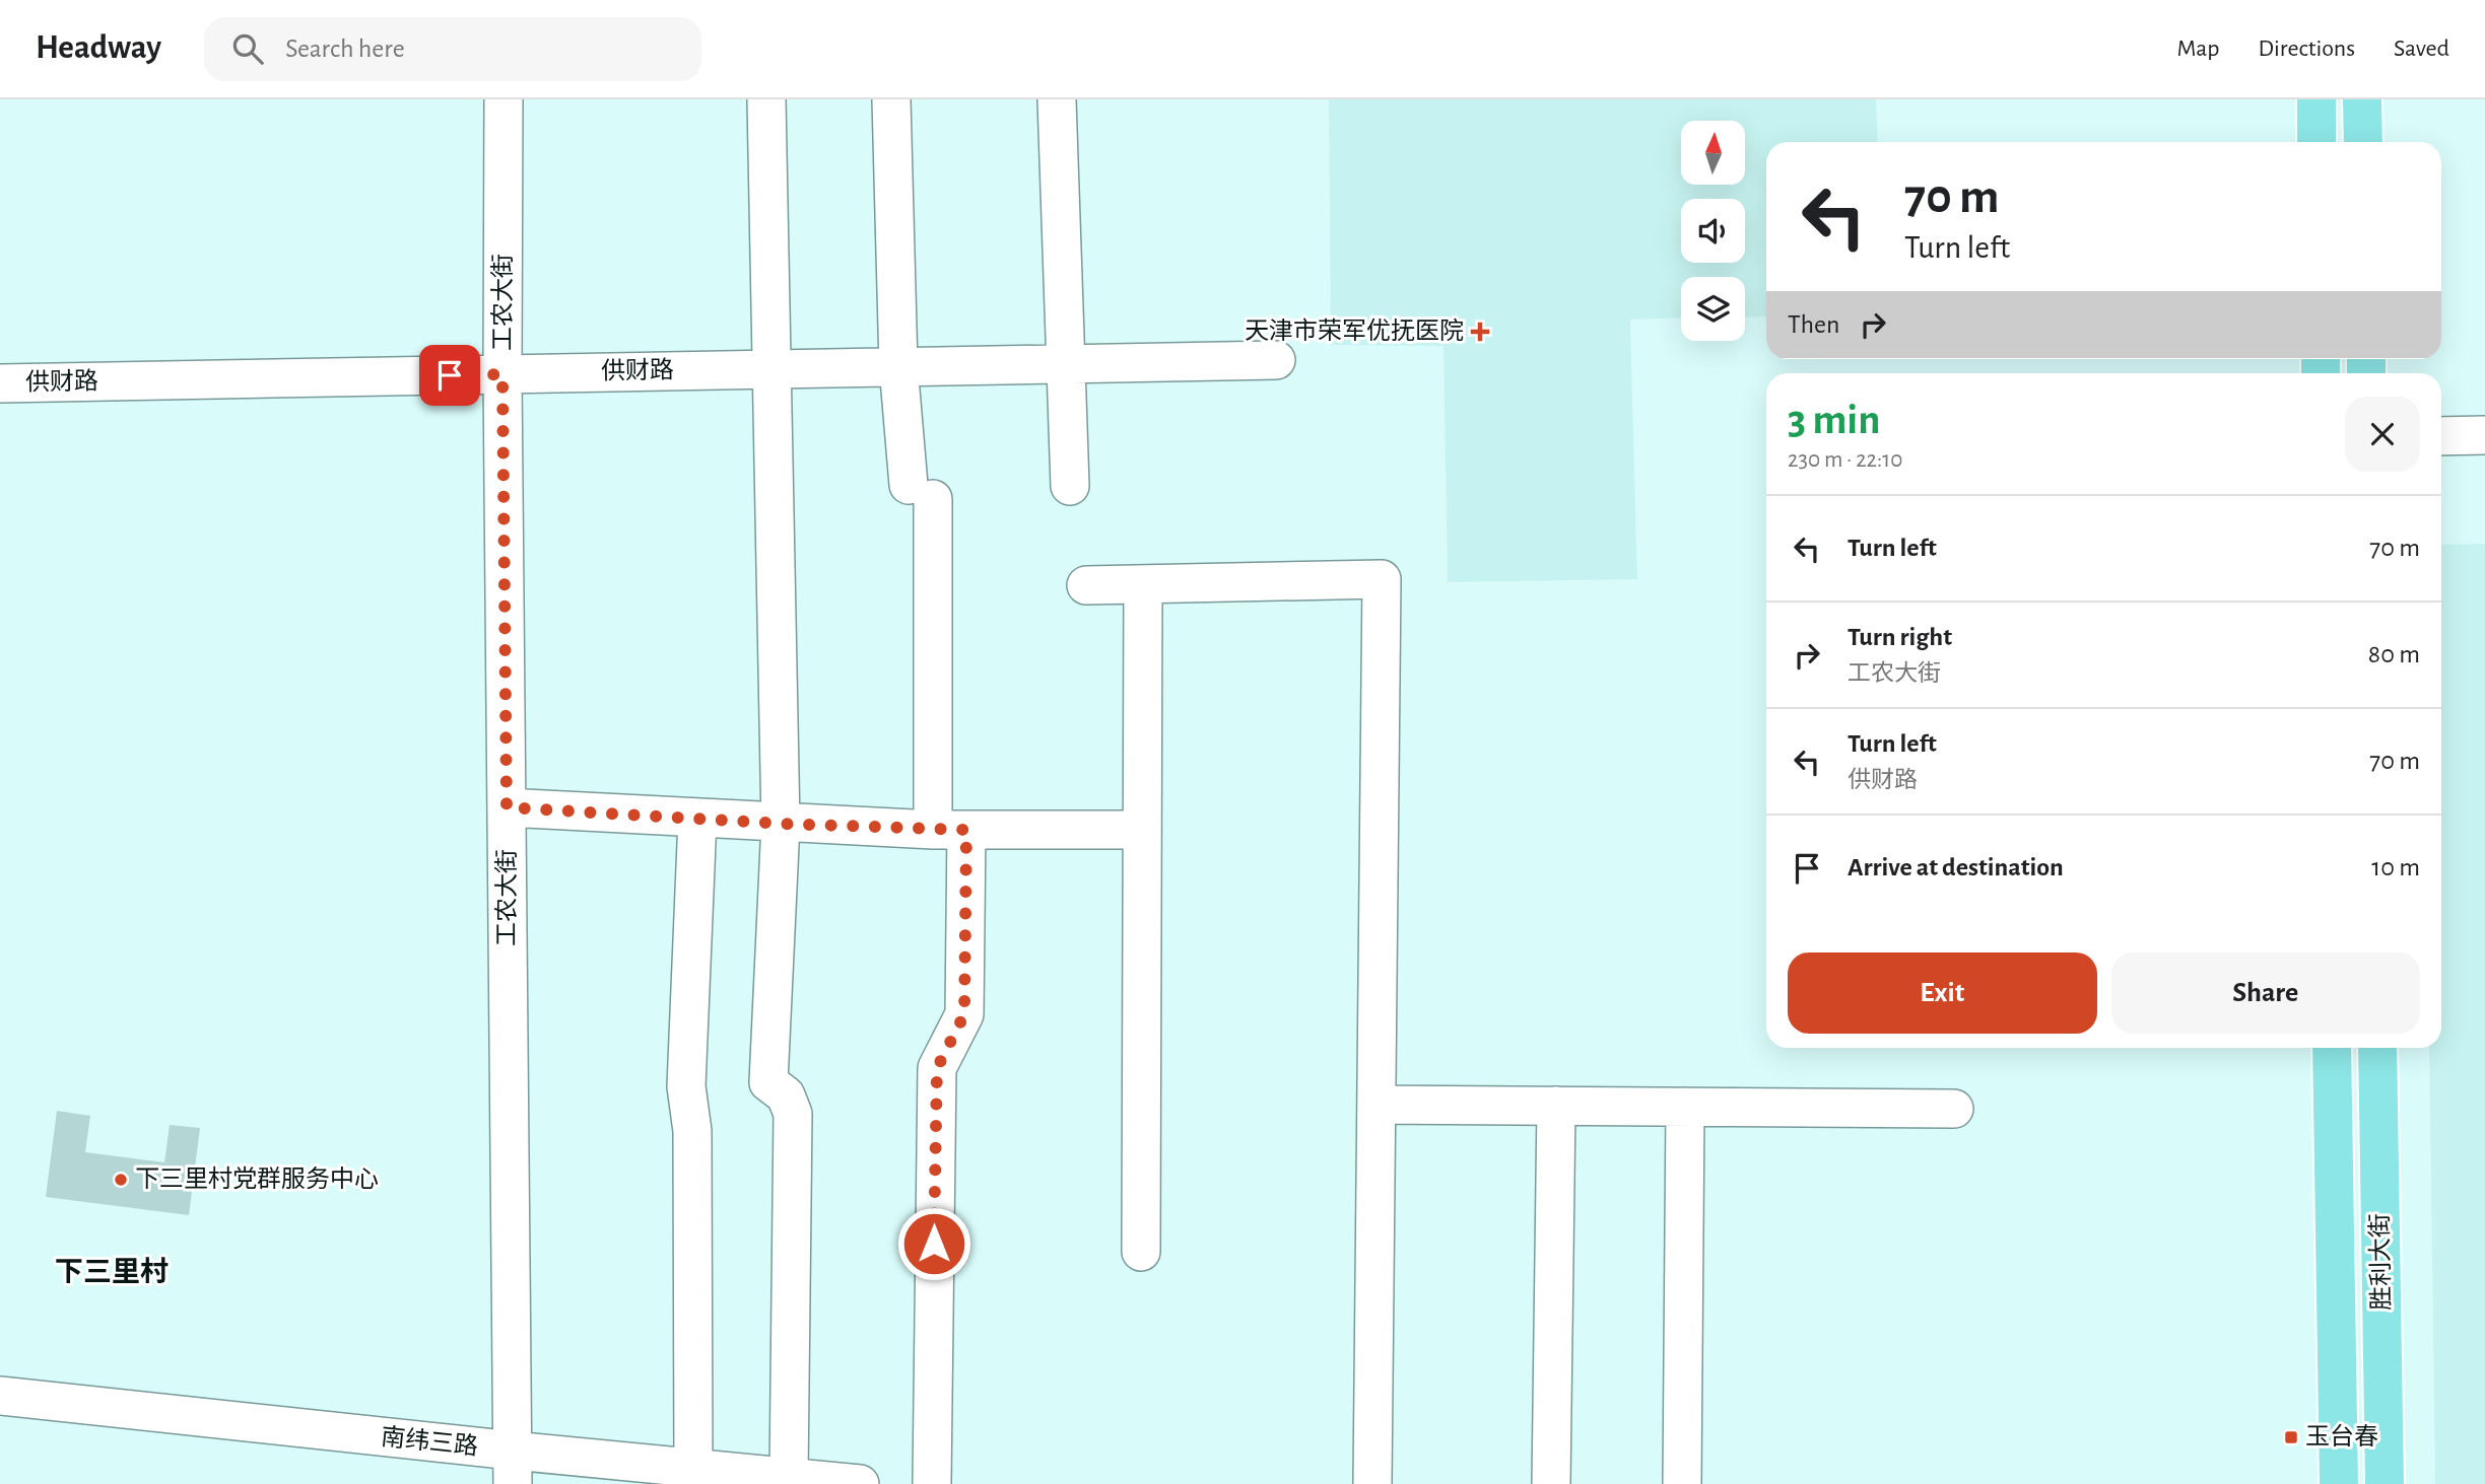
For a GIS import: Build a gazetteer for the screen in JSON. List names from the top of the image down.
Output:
{
  "streets": {
    "main road": ["胜利大街"],
    "street": ["工农大街", "供财路", "南纬三路"]
  },
  "crossings": [
    ["工农大街", "供财路"],
    ["工农大街", "南纬三路"]
  ],
  "districts": ["下三里村"],
  "places": {
    "health": ["天津市荣军优抚医院"],
    "other": ["下三里村党群服务中心"],
    "transit": ["玉台春"]
  },
  "north": "top",
  "page": {
    "header": "Headway",
    "search": "Search here",
    "nav": ["Map", "Directions", "Saved"],
    "turn": ["70 m", "Turn left"],
    "then": "Then",
    "heading": ["3 min", "230 m · 22:10"],
    "list": [
      {
        "name": "Turn left",
        "value": "70 m"
      },
      {
        "name": "Turn right",
        "note": "工农大街",
        "value": "80 m"
      },
      {
        "name": "Turn left",
        "note": "供财路",
        "value": "70 m"
      },
      {
        "name": "Arrive at destination",
        "value": "10 m"
      }
    ],
    "buttons": ["Exit", "Share"]
  }
}
